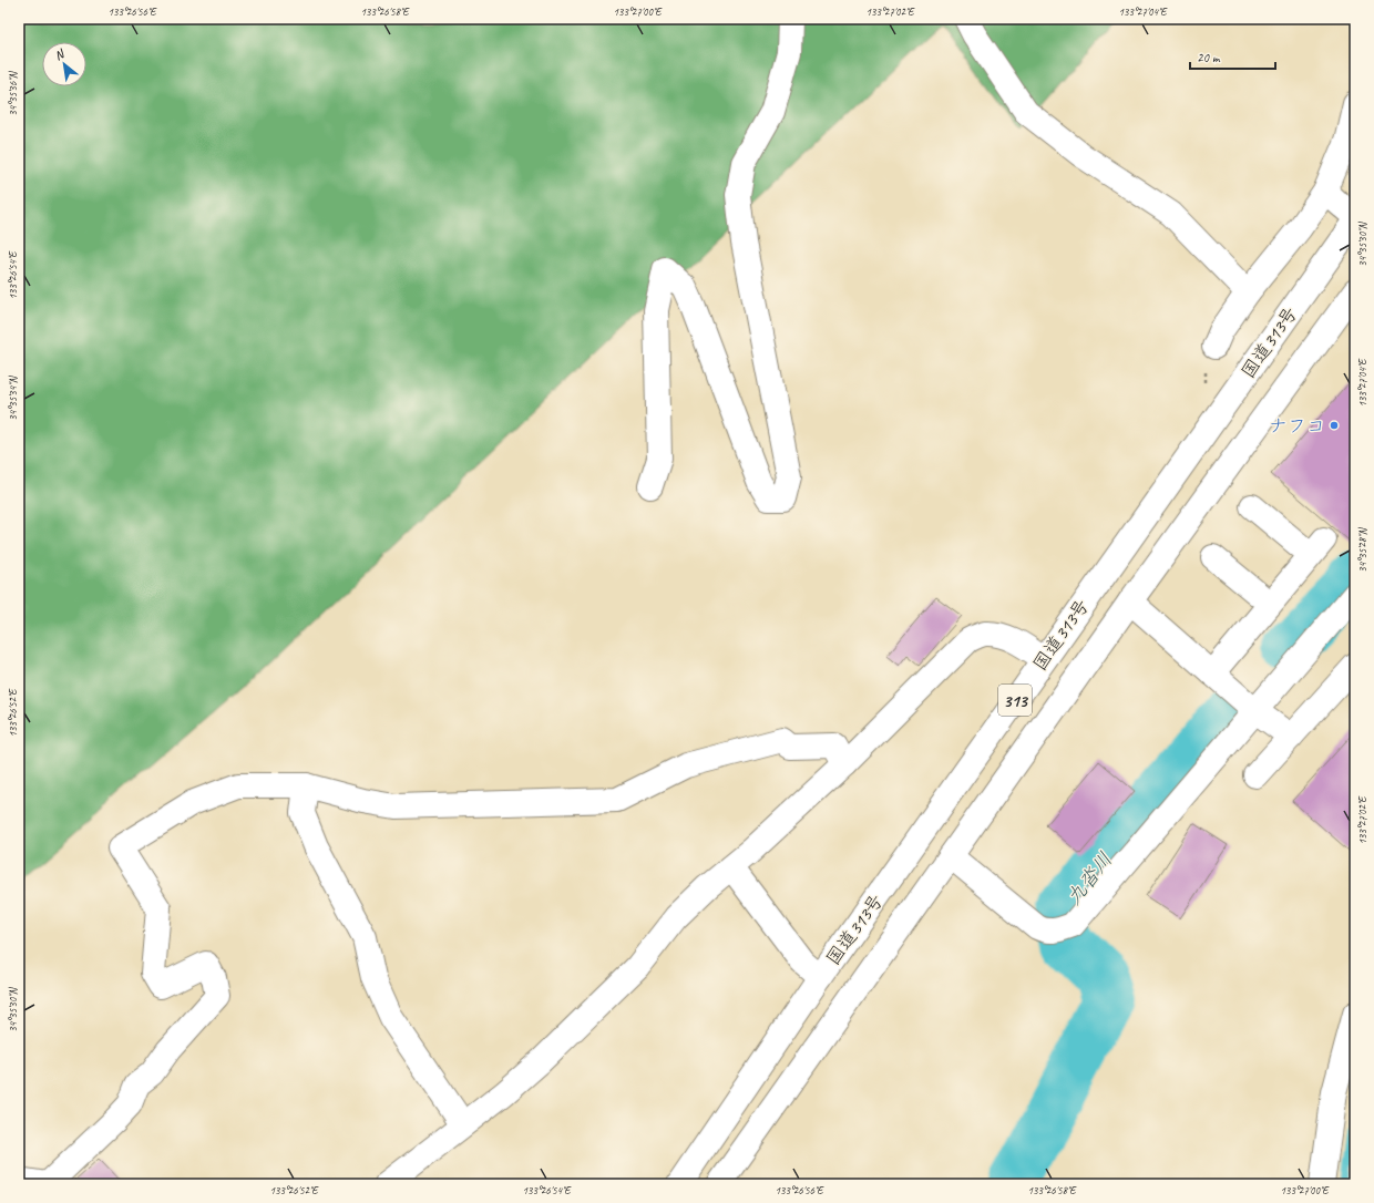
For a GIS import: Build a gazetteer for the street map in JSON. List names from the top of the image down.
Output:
{
  "streets": {
    "main road": ["国道313号", "313"]
  },
  "water": ["九沓川"],
  "places": ["ナフコ"],
  "scale_bar": "20 m",
  "north": "top left",
  "coordinates": [
    "133°26'56\"E",
    "133°26'58\"E",
    "133°27'00\"E",
    "133°27'02\"E",
    "133°27'04\"E",
    "34°35'36\"N",
    "34°35'30\"N",
    "133°26'54\"E",
    "34°35'34\"N",
    "34°35'28\"N",
    "133°26'52\"E"
  ]
}
